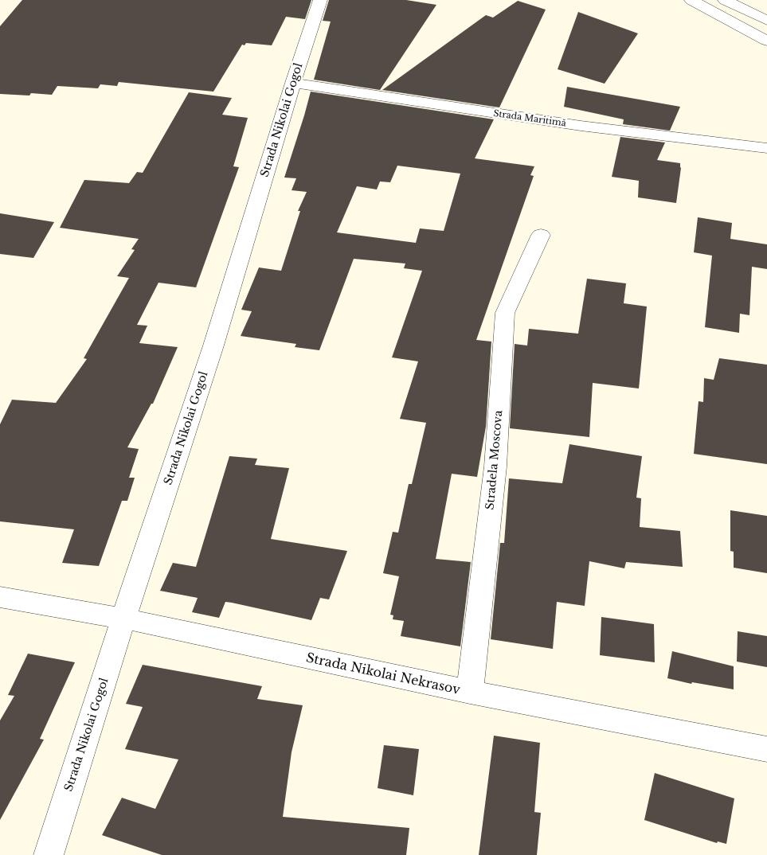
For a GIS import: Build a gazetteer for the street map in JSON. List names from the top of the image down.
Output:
{
  "streets": {
    "street": [
      "Strada Maritimă",
      "Strada Nikolai Gogol",
      "Stradela Moscova",
      "Strada Nikolai Nekrasov"
    ]
  },
  "crossings": [
    ["Strada Maritimă", "Strada Nikolai Gogol"],
    ["Strada Nikolai Gogol", "Strada Nikolai Nekrasov"],
    ["Stradela Moscova", "Strada Nikolai Nekrasov"]
  ]
}
